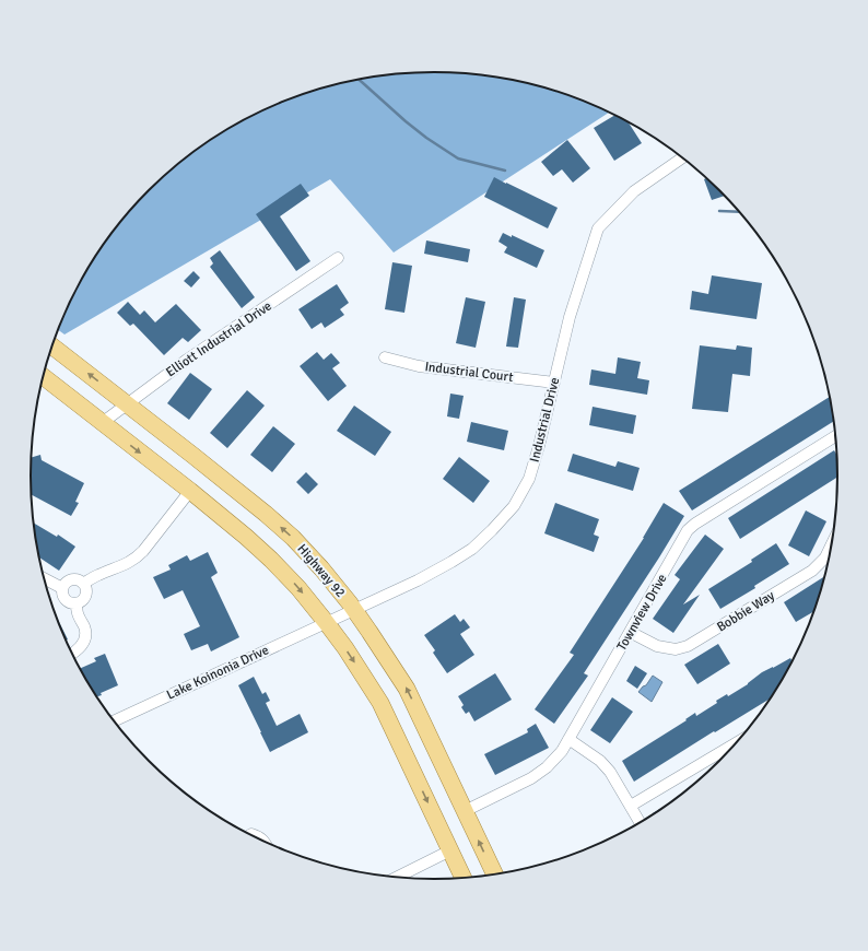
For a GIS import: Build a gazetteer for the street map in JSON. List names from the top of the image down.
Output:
{
  "streets": {
    "main road": ["Highway 92"],
    "street": [
      "Elliott Industrial Drive",
      "Industrial Court",
      "Industrial Drive",
      "Bobbie Way",
      "Townview Drive",
      "Lake Koinonia Drive"
    ]
  },
  "crossings": [
    ["Elliott Industrial Drive", "Highway 92"],
    ["Industrial Court", "Industrial Drive"],
    ["Industrial Drive", "Highway 92"],
    ["Industrial Drive", "Lake Koinonia Drive"],
    ["Highway 92", "Townview Drive"],
    ["Bobbie Way", "Townview Drive"]
  ]
}
